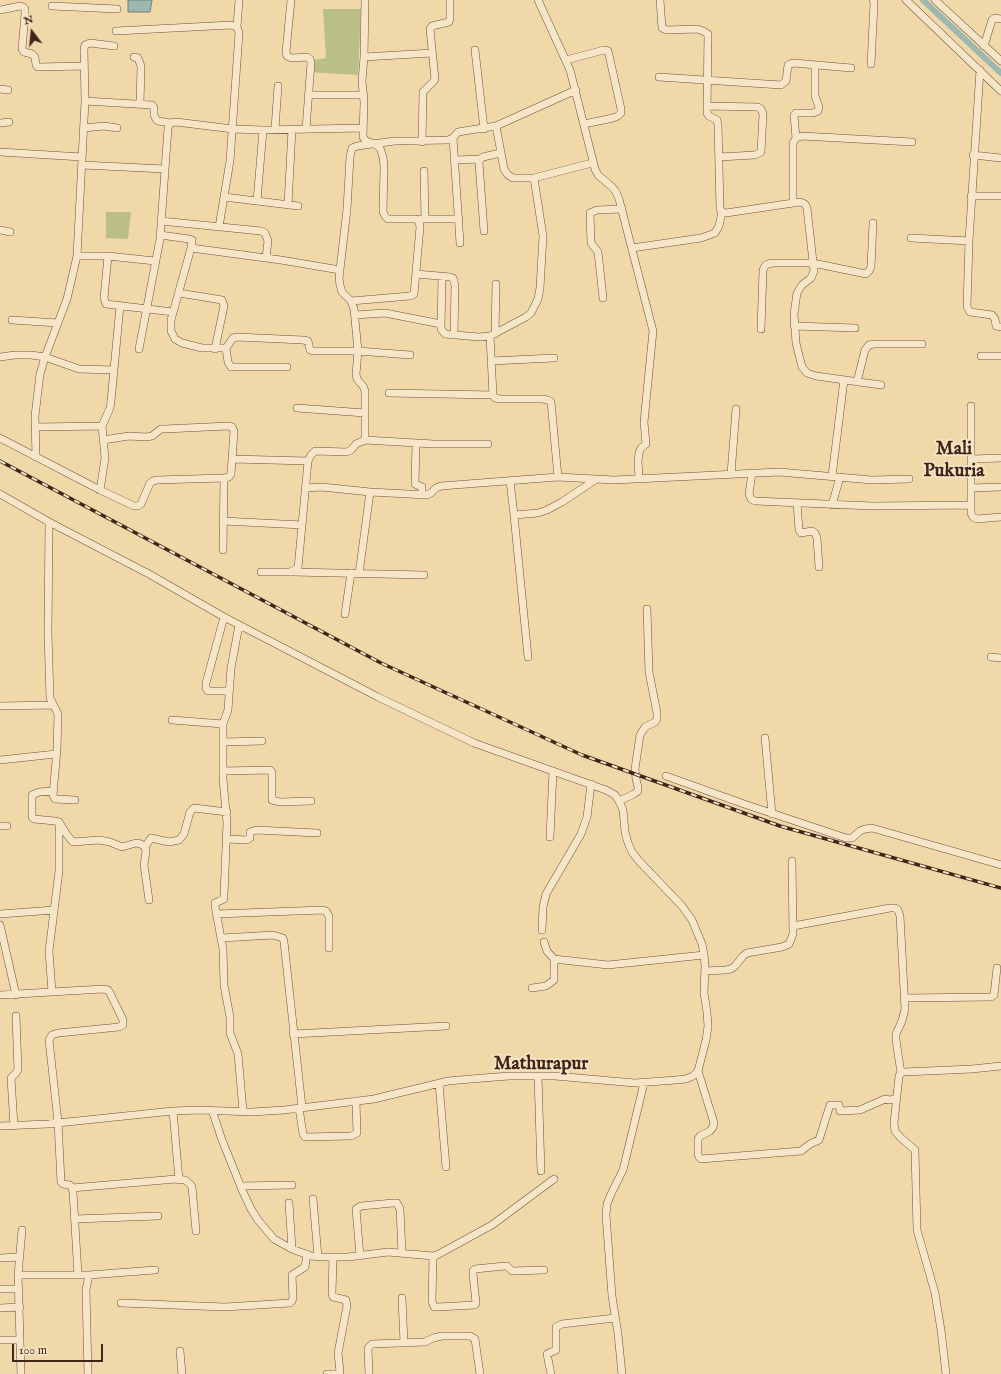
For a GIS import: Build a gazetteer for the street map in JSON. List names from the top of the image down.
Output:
{
  "districts": ["Mali Pukuria", "Mathurapur"],
  "scale_bar": "100 m",
  "north": "top"
}
